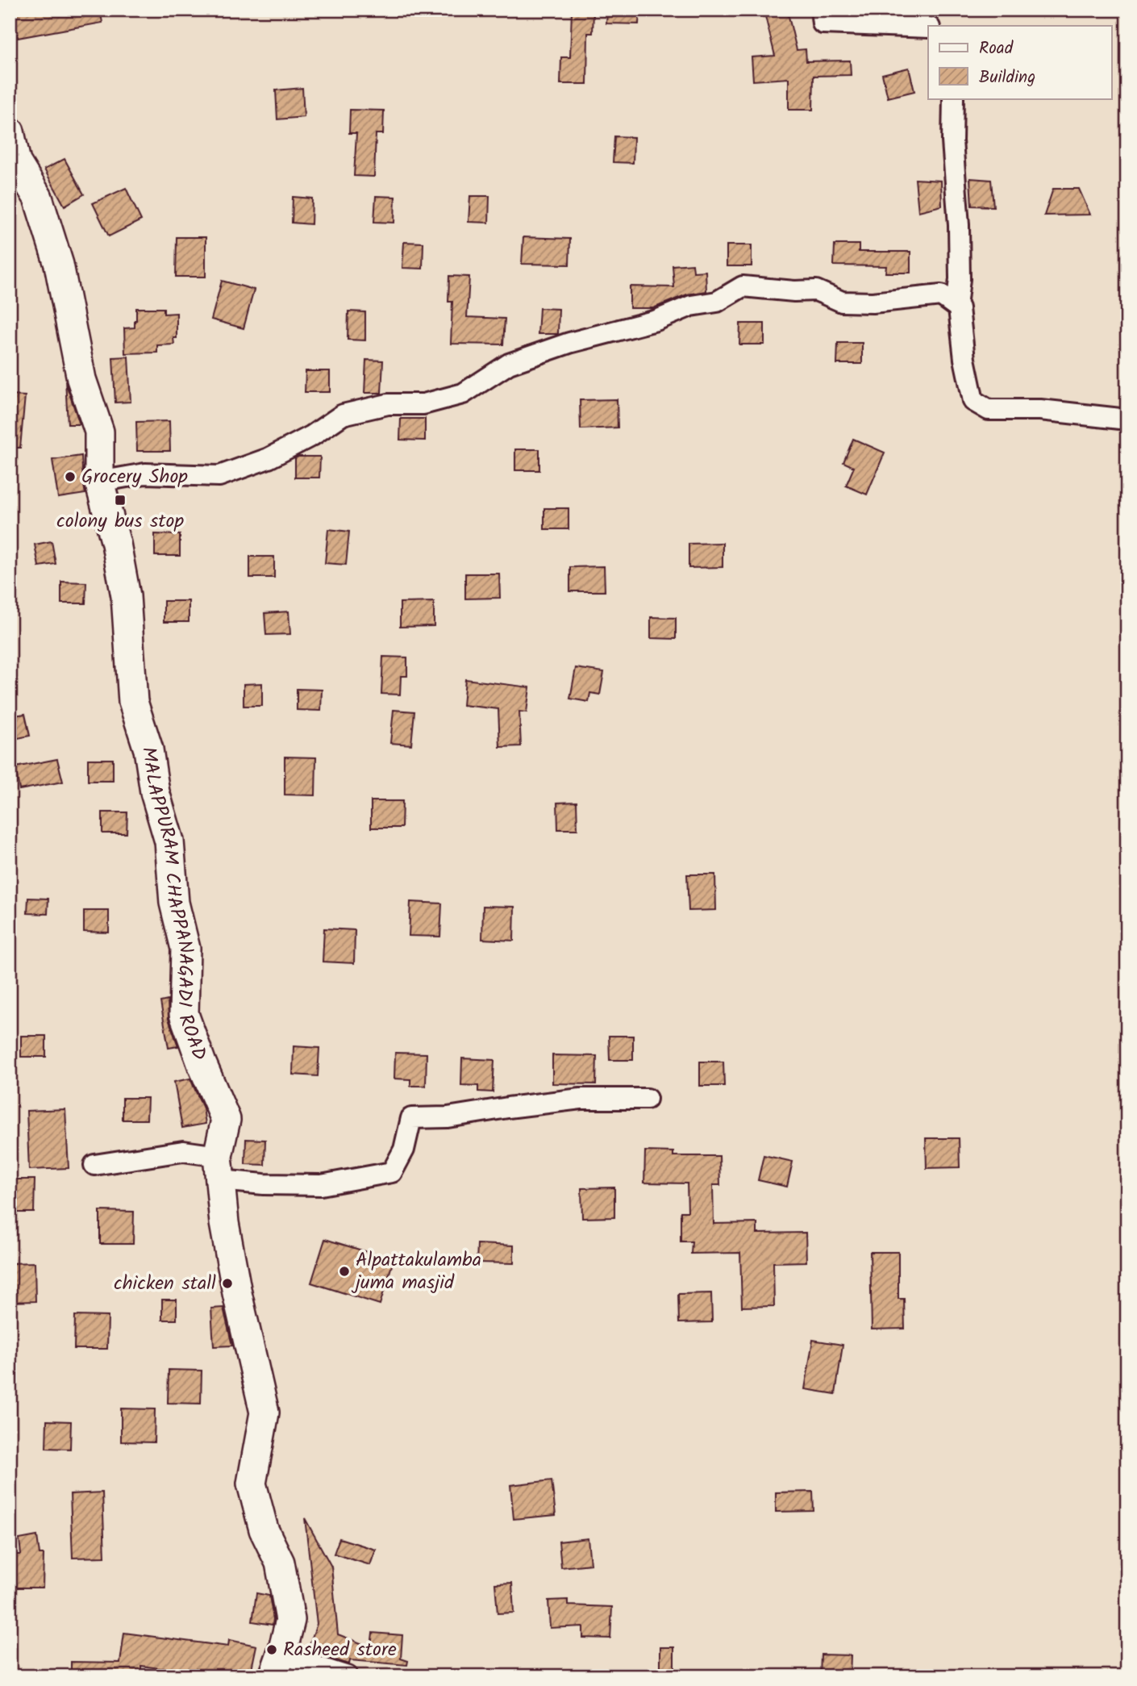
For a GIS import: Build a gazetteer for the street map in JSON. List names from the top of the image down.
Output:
{
  "streets": {
    "street": ["MALAPPURAM CHAPPANAGADI ROAD"]
  },
  "places": {
    "other": [
      "Grocery Shop",
      "Alpattakulamba juma masjid",
      "chicken stall",
      "Rasheed store"
    ],
    "transit": ["colony bus stop"]
  },
  "legend": ["Road", "Building"]
}
